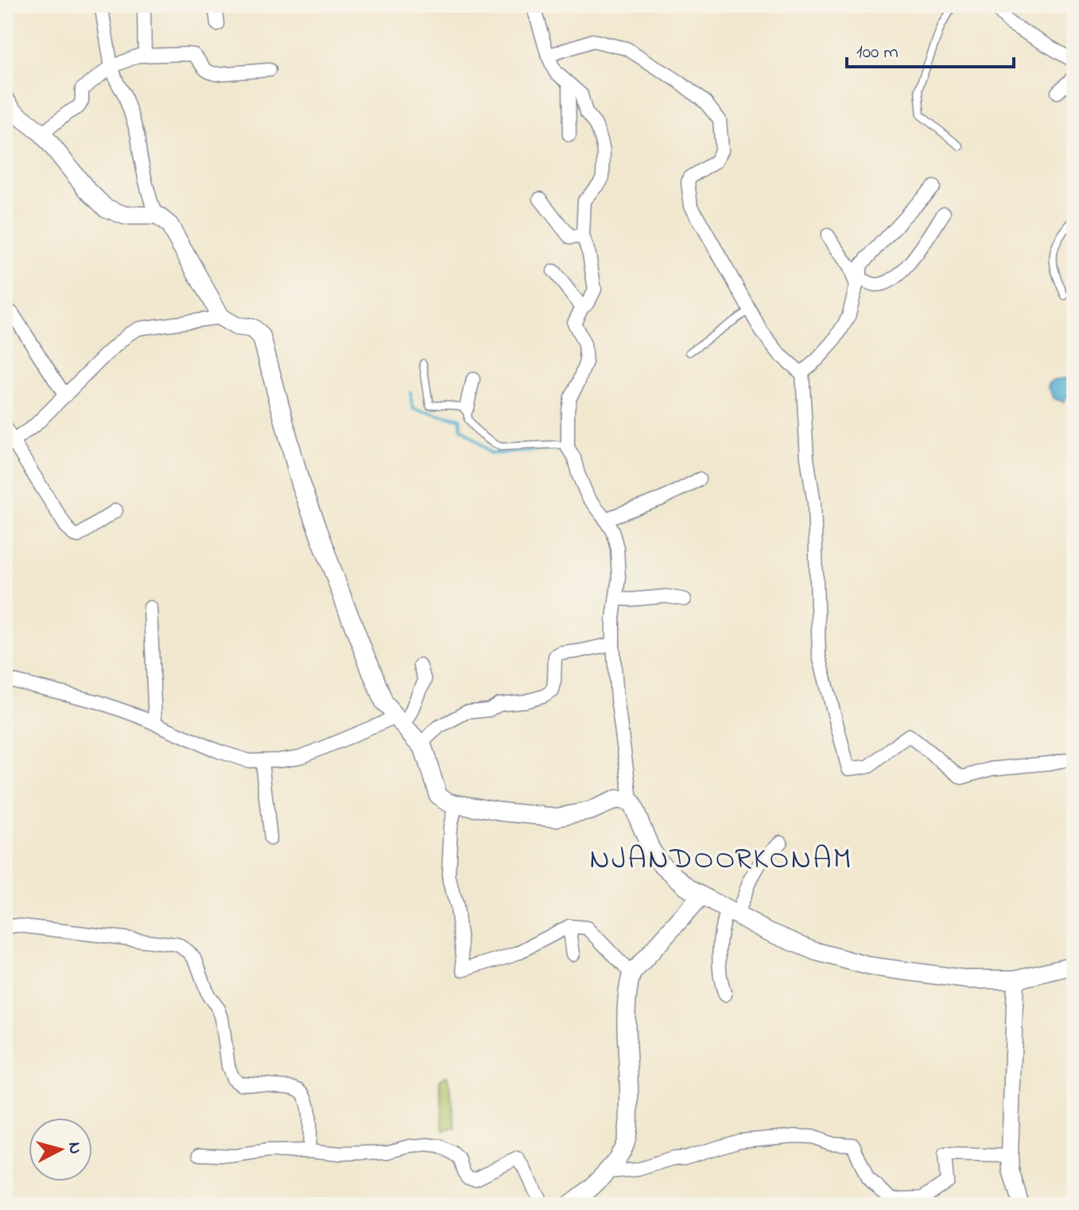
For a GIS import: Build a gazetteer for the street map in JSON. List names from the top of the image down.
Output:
{
  "districts": ["NJANDOORKONAM"],
  "scale_bar": "100 m",
  "north": "right"
}
